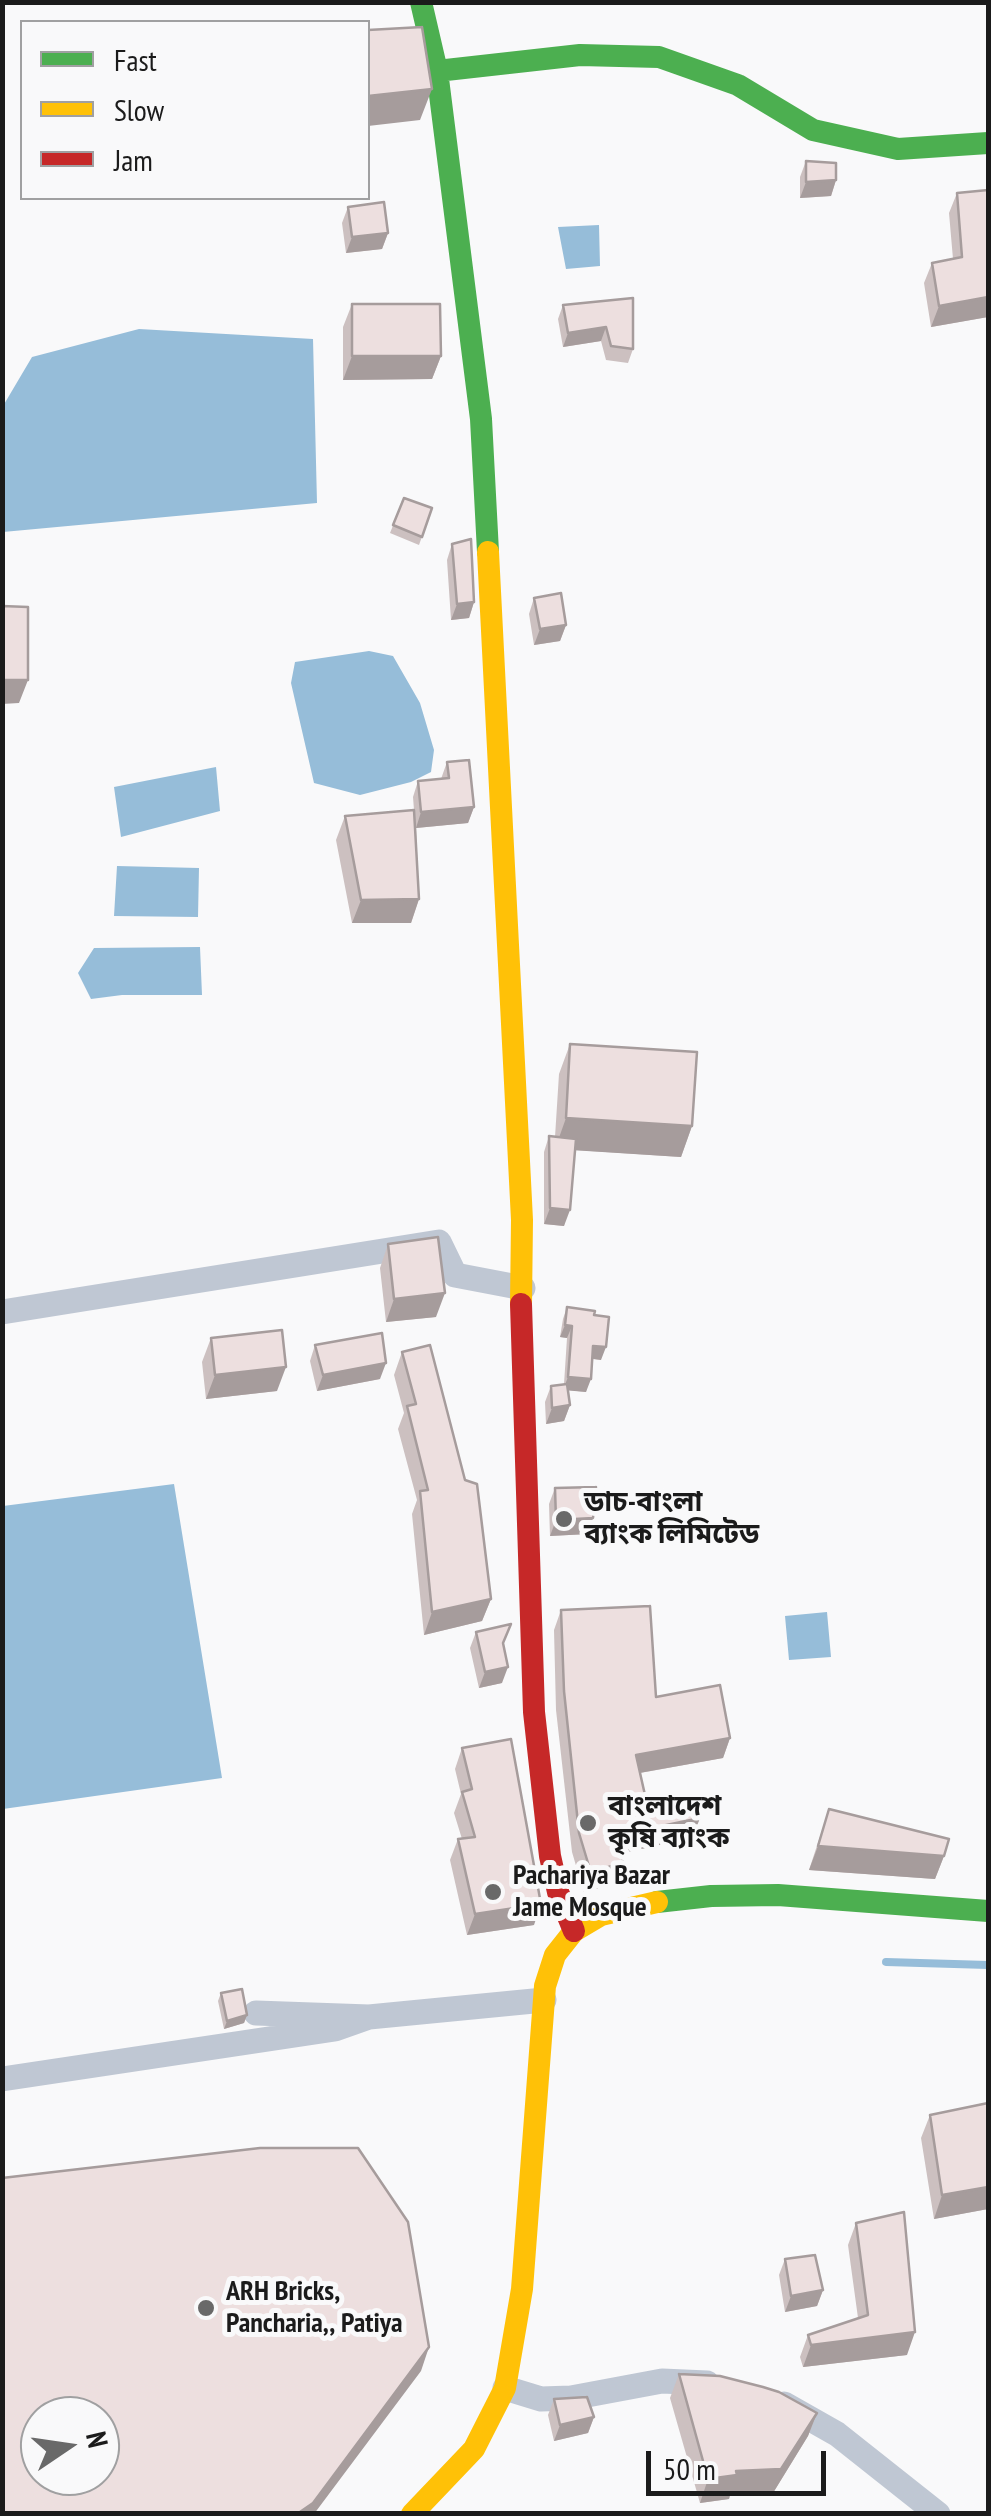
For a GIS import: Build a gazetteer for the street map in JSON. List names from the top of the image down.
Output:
{
  "places": [
    "ডাচ-বাংলা ব্যাংক লিমিটেড",
    "বাংলাদেশ কৃষি ব্যাংক",
    "Pachariya Bazar Jame Mosque",
    "ARH Bricks, Pancharia,, Patiya"
  ],
  "legend": ["Fast", "Slow", "Jam"],
  "scale_bar": "50 m",
  "north": "right"
}
